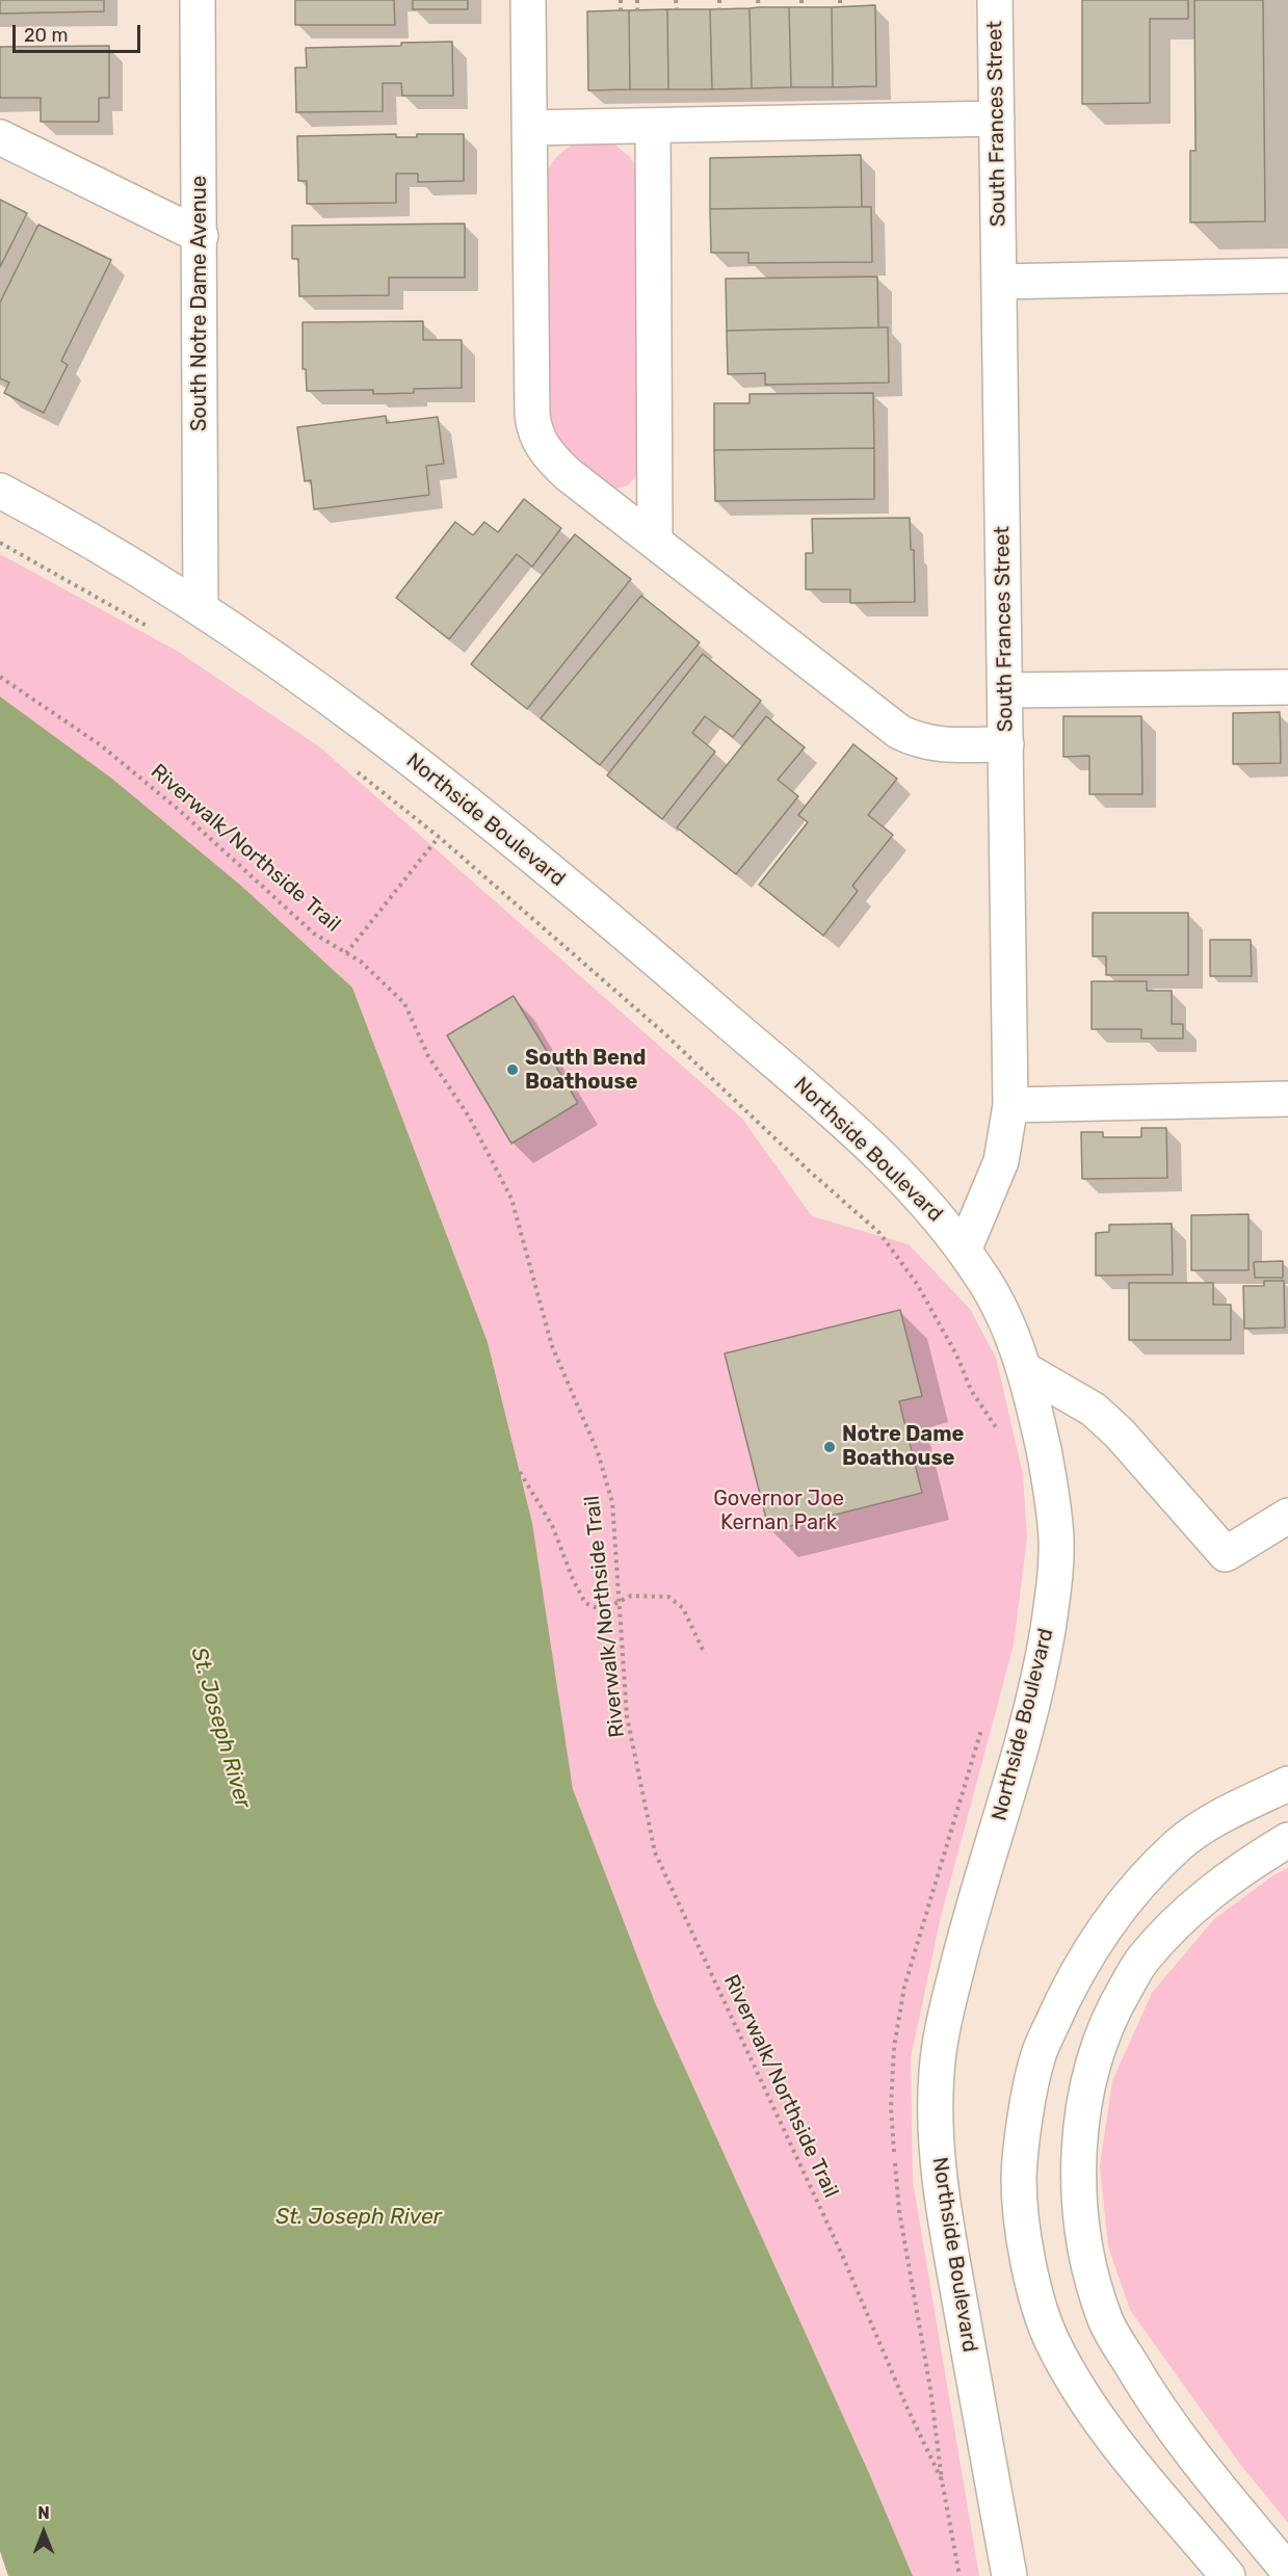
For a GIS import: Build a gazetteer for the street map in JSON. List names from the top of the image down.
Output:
{
  "streets": {
    "street": ["South Frances Street", "South Notre Dame Avenue", "Northside Boulevard"],
    "path": ["Riverwalk/Northside Trail"]
  },
  "crossings": [
    ["South Frances Street", "Northside Boulevard"],
    ["South Notre Dame Avenue", "Northside Boulevard"]
  ],
  "water": ["St. Joseph River"],
  "parks": ["Governor Joe Kernan Park"],
  "places": ["South Bend Boathouse", "Notre Dame Boathouse"],
  "scale_bar": "20 m",
  "north": "top"
}
